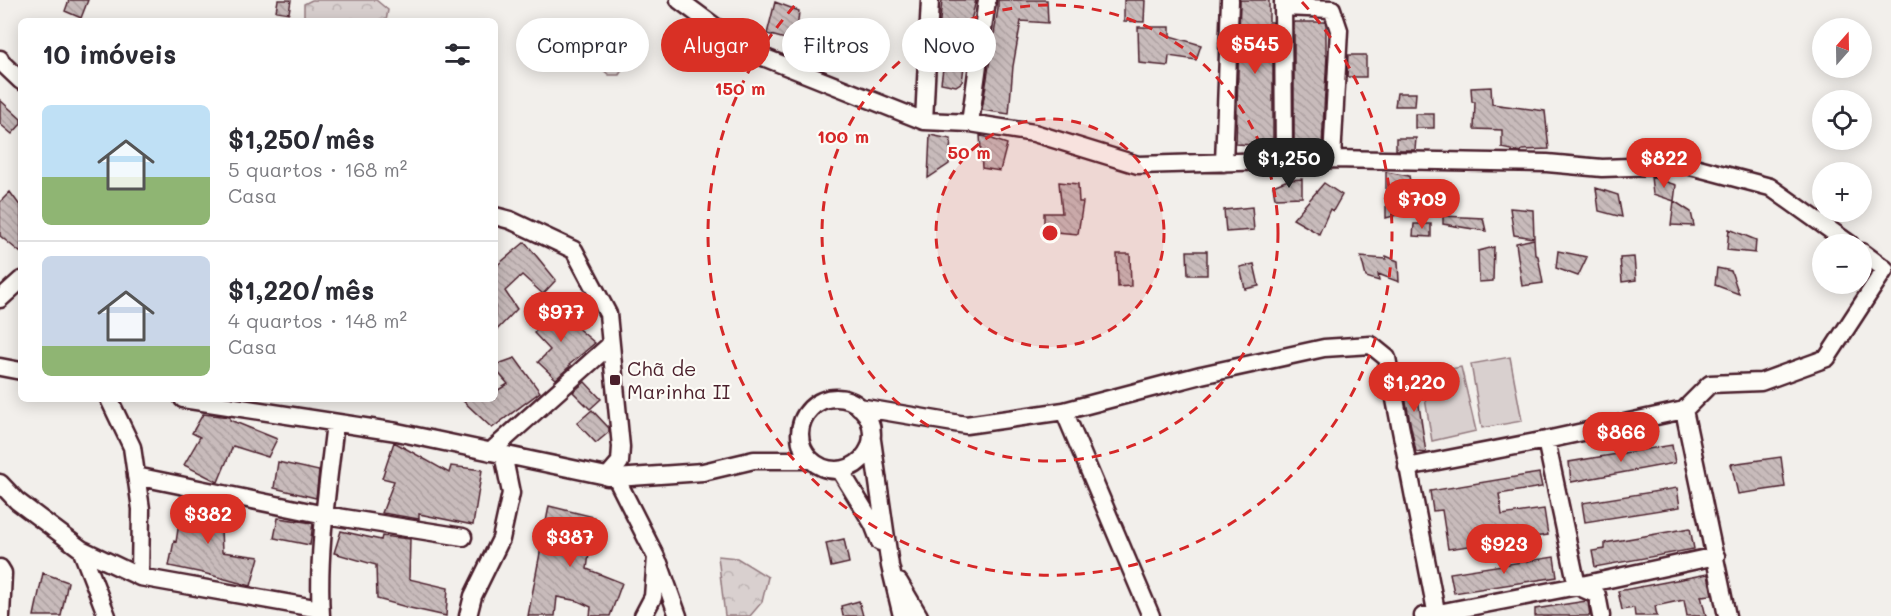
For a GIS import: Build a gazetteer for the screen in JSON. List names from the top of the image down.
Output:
{
  "places": {
    "transit": ["Chã de Marinha II"]
  },
  "north": "top",
  "page": {
    "map_buttons": ["+", "−"],
    "chip": [
      "Comprar",
      "Alugar",
      "Filtros",
      "Novo"
    ],
    "heading": "10 imóveis",
    "price": [
      "$545",
      "$1,250",
      "$822",
      "$709",
      "$977",
      "$1,220",
      "$866",
      "$382",
      "$387",
      "$923"
    ],
    "list": [
      {
        "name": "$1,250/mês",
        "note": "5 quartos · 168 m² · Casa"
      },
      {
        "name": "$1,220/mês",
        "note": "4 quartos · 148 m² · Casa"
      }
    ]
  },
  "rings": ["150 m", "100 m", "50 m"]
}
